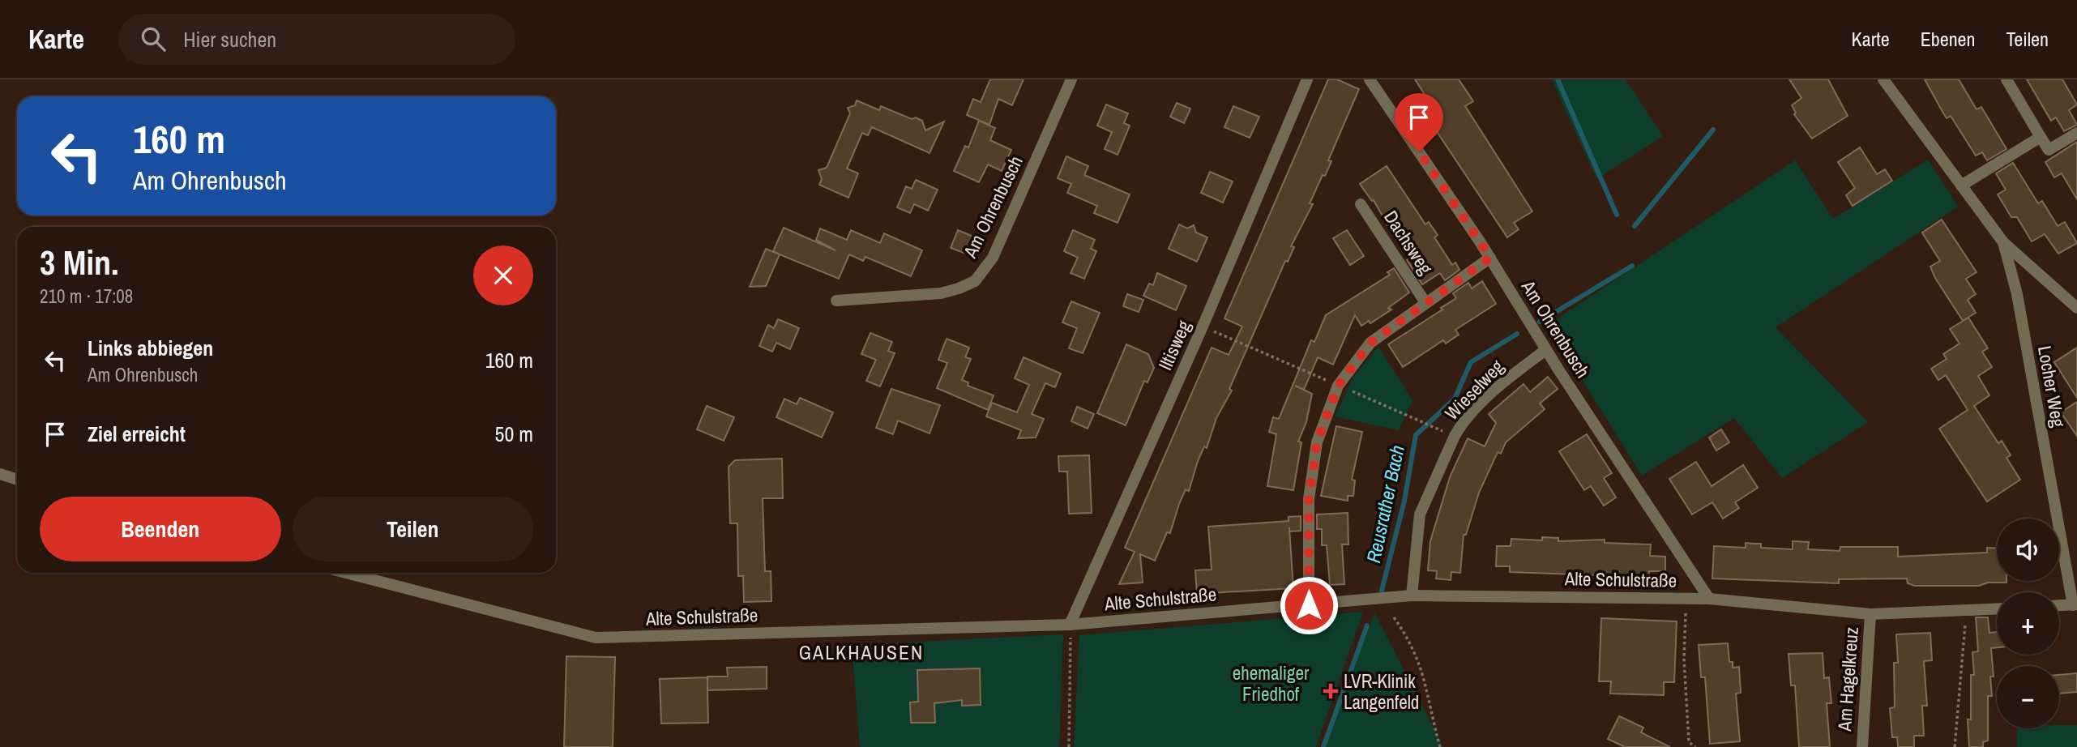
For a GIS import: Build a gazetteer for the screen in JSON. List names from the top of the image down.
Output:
{
  "streets": {
    "street": [
      "Am Ohrenbusch",
      "Dachsweg",
      "Iltisweg",
      "Locher Weg",
      "Wieselweg",
      "Alte Schulstraße",
      "Am Hagelkreuz"
    ]
  },
  "crossings": [
    ["Am Ohrenbusch", "Dachsweg"],
    ["Am Ohrenbusch", "Wieselweg"],
    ["Am Ohrenbusch", "Alte Schulstraße"],
    ["Dachsweg", "Alte Schulstraße"],
    ["Iltisweg", "Alte Schulstraße"],
    ["Wieselweg", "Alte Schulstraße"],
    ["Alte Schulstraße", "Am Hagelkreuz"]
  ],
  "districts": ["GALKHAUSEN"],
  "water": ["Reusrather Bach"],
  "parks": ["ehemaliger Friedhof"],
  "places": {
    "health": ["LVR-Klinik Langenfeld"]
  },
  "page": {
    "header": "Karte",
    "search": "Hier suchen",
    "nav": ["Karte", "Ebenen", "Teilen"],
    "turn": ["160 m", "Am Ohrenbusch"],
    "heading": ["3 Min.", "210 m · 17:08"],
    "list": [
      {
        "name": "Links abbiegen",
        "note": "Am Ohrenbusch",
        "value": "160 m"
      },
      {
        "name": "Ziel erreicht",
        "value": "50 m"
      }
    ],
    "buttons": ["Beenden", "Teilen"],
    "map_buttons": ["+", "−"]
  }
}
